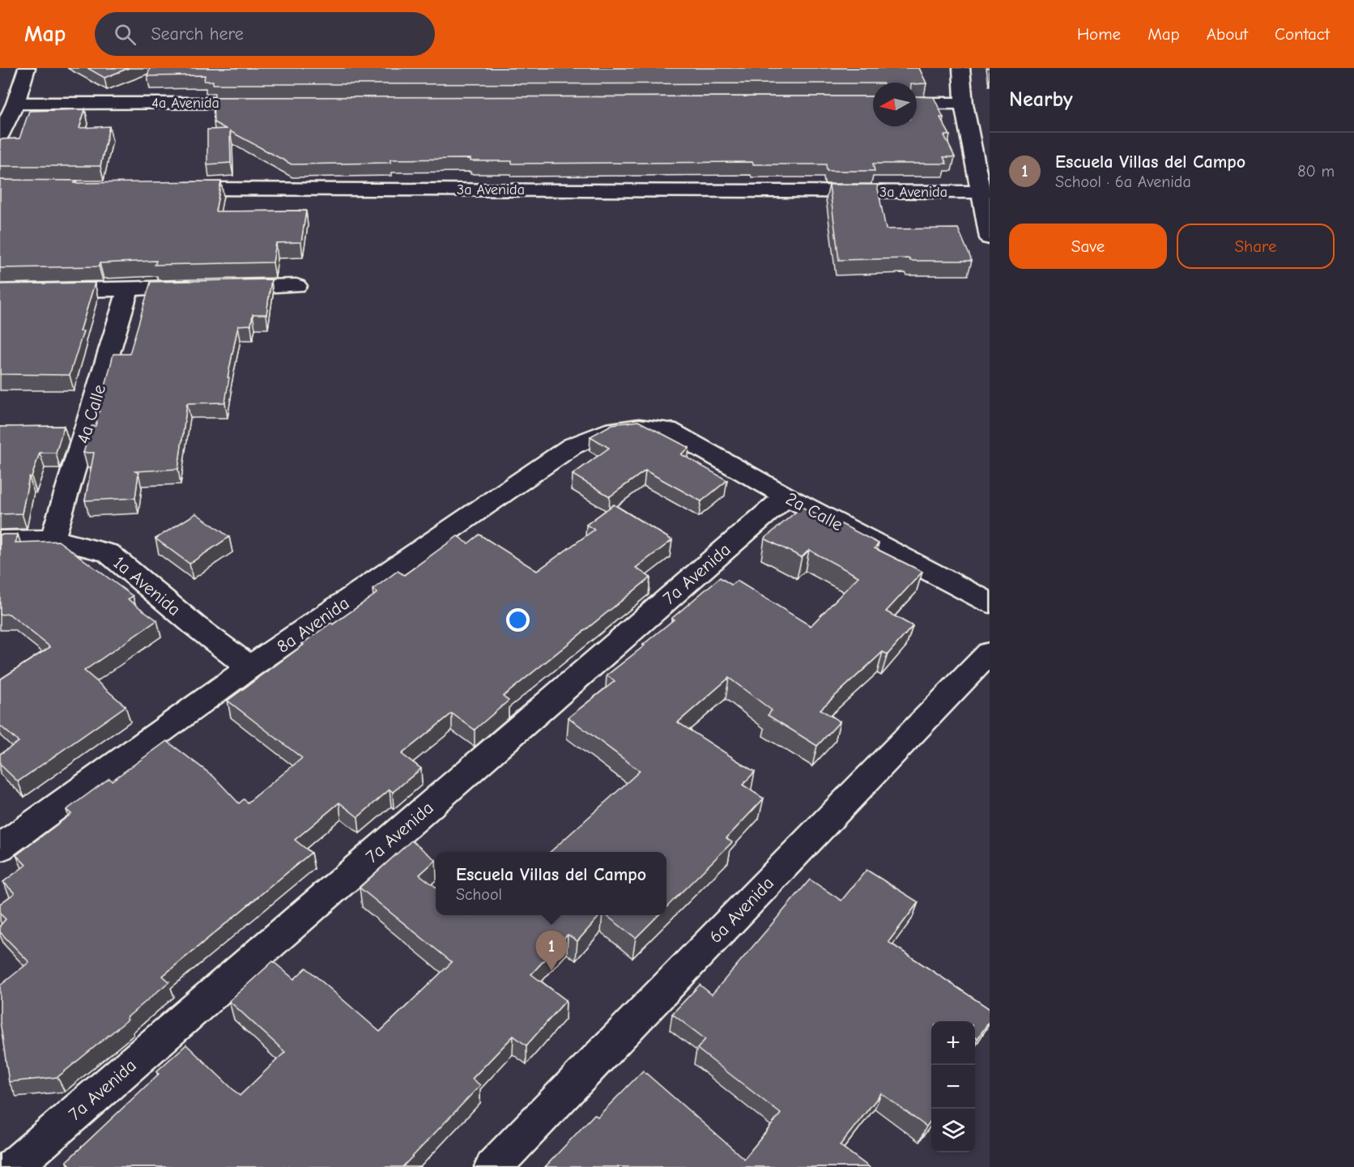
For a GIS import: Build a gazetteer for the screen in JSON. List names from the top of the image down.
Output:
{
  "streets": {
    "street": [
      "4a Avenida",
      "3a Avenida",
      "4a Calle",
      "2a Calle",
      "7a Avenida",
      "1a Avenida",
      "8a Avenida",
      "6a Avenida"
    ]
  },
  "crossings": [
    ["4a Calle", "1a Avenida"],
    ["2a Calle", "7a Avenida"],
    ["2a Calle", "8a Avenida"],
    ["1a Avenida", "8a Avenida"]
  ],
  "north": "left",
  "page": {
    "header": "Map",
    "search": "Search here",
    "nav": [
      "Home",
      "Map",
      "About",
      "Contact"
    ],
    "heading": "Nearby",
    "list": [
      {
        "mark": "1",
        "name": "Escuela Villas del Campo",
        "note": "School · 6a Avenida",
        "value": "80 m"
      }
    ],
    "buttons": ["Save", "Share"],
    "popup": ["Escuela Villas del Campo", "School"],
    "pins": "1",
    "map_buttons": ["+", "−"]
  }
}
